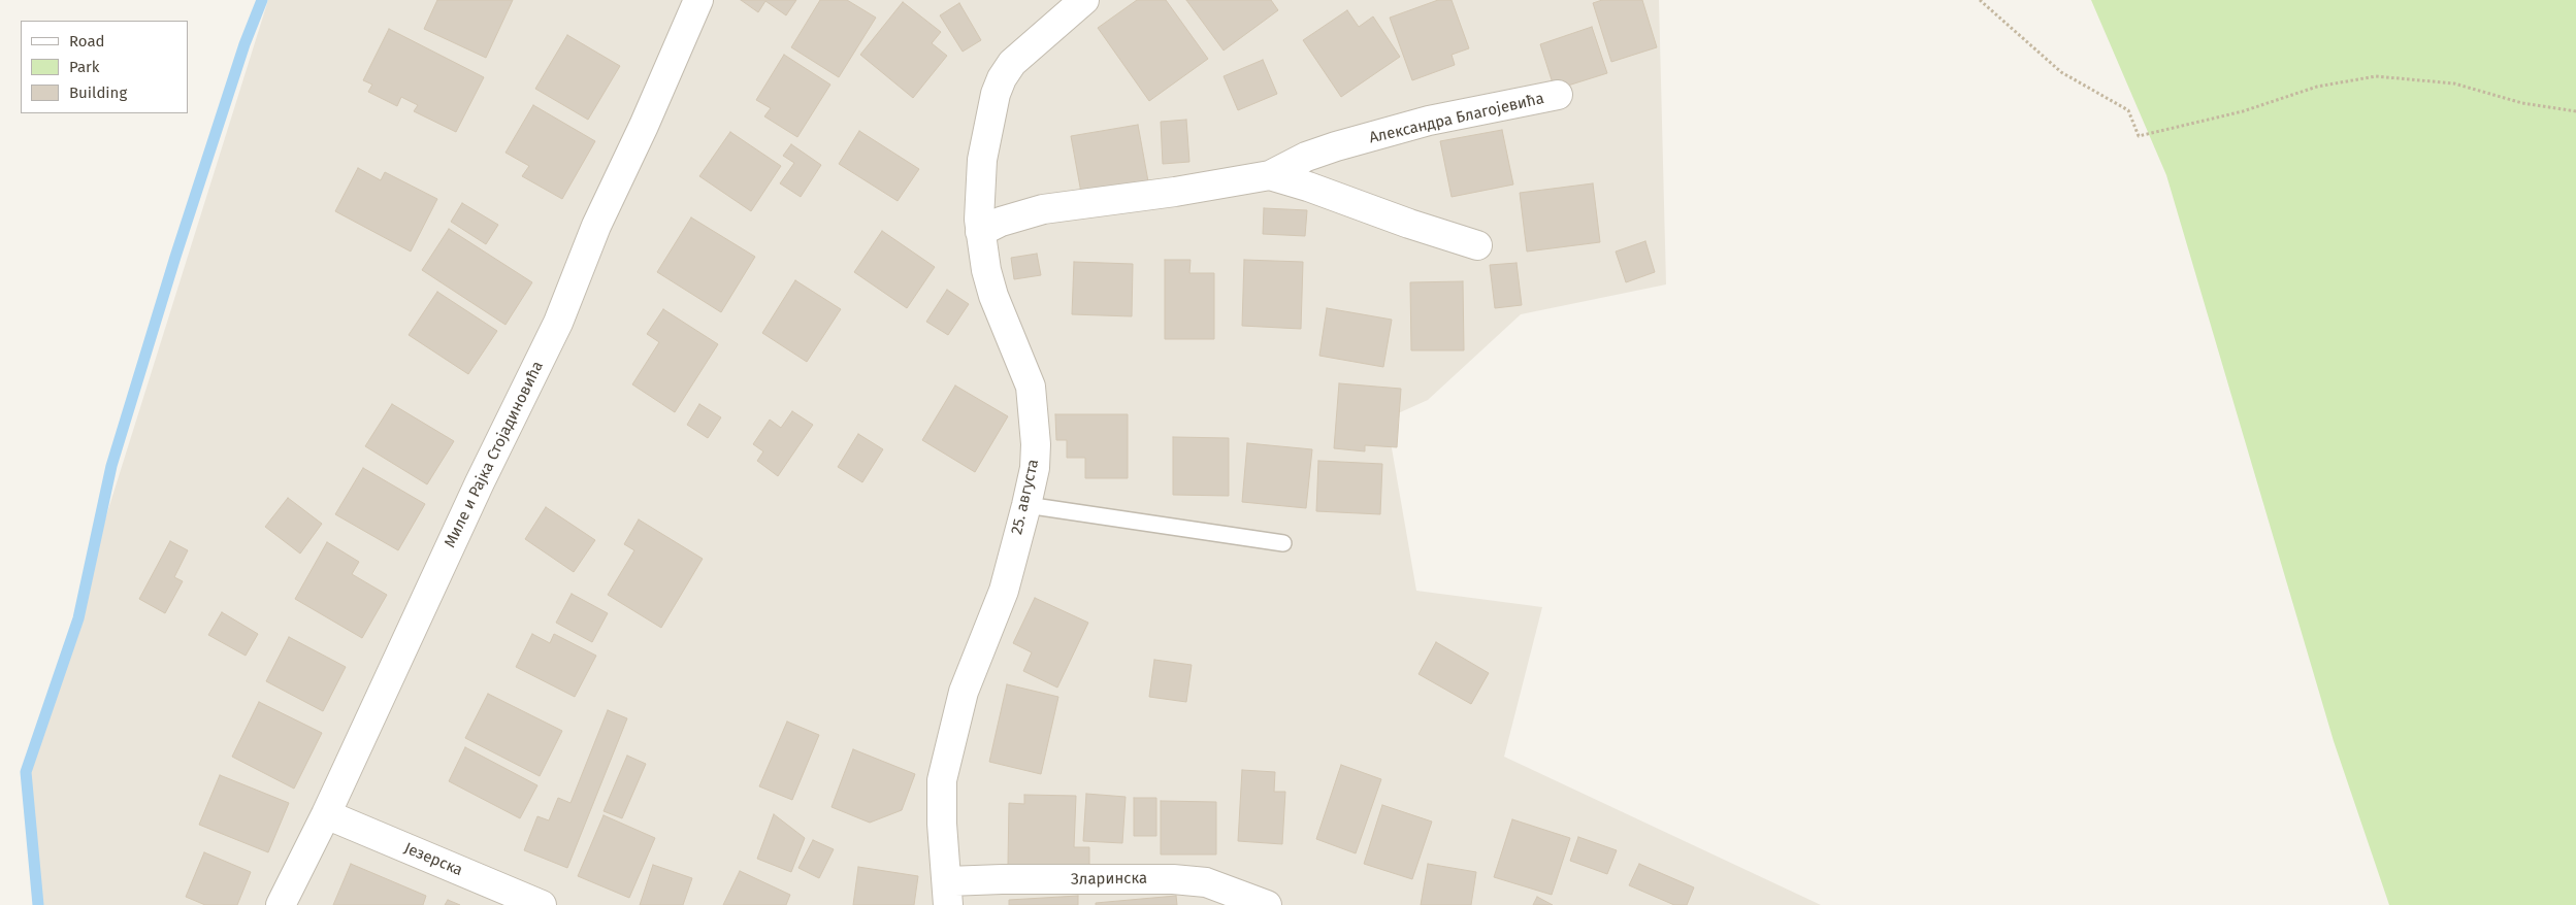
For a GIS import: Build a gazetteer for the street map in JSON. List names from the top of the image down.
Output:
{
  "streets": {
    "street": [
      "Александра Благојевића",
      "Миле и Рајка Стојадиновића",
      "25. августа",
      "Језерска",
      "Зларинска"
    ]
  },
  "crossings": [
    ["Александра Благојевића", "25. августа"],
    ["Миле и Рајка Стојадиновића", "Језерска"],
    ["25. августа", "Зларинска"]
  ],
  "legend": ["Road", "Park", "Building"]
}
